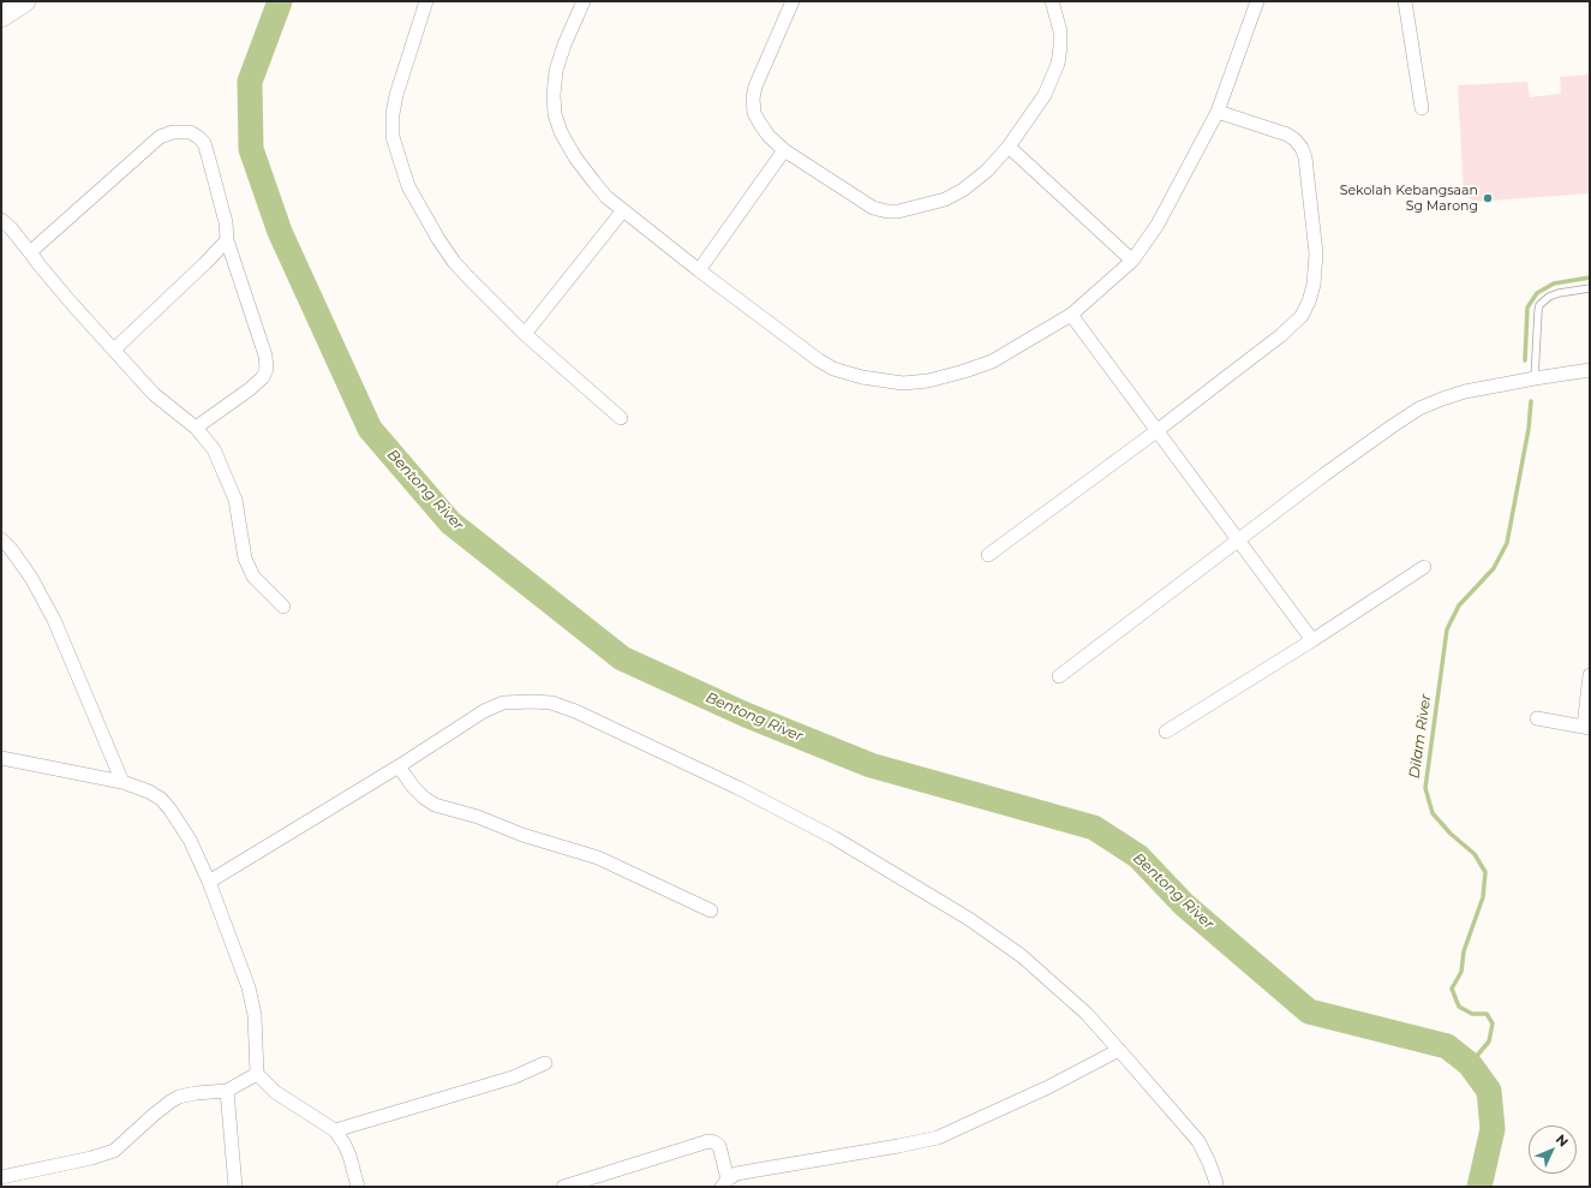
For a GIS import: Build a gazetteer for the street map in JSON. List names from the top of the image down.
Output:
{
  "water": ["Bentong River", "Dilam River"],
  "places": ["Sekolah Kebangsaan Sg Marong"],
  "north": "top right"
}
